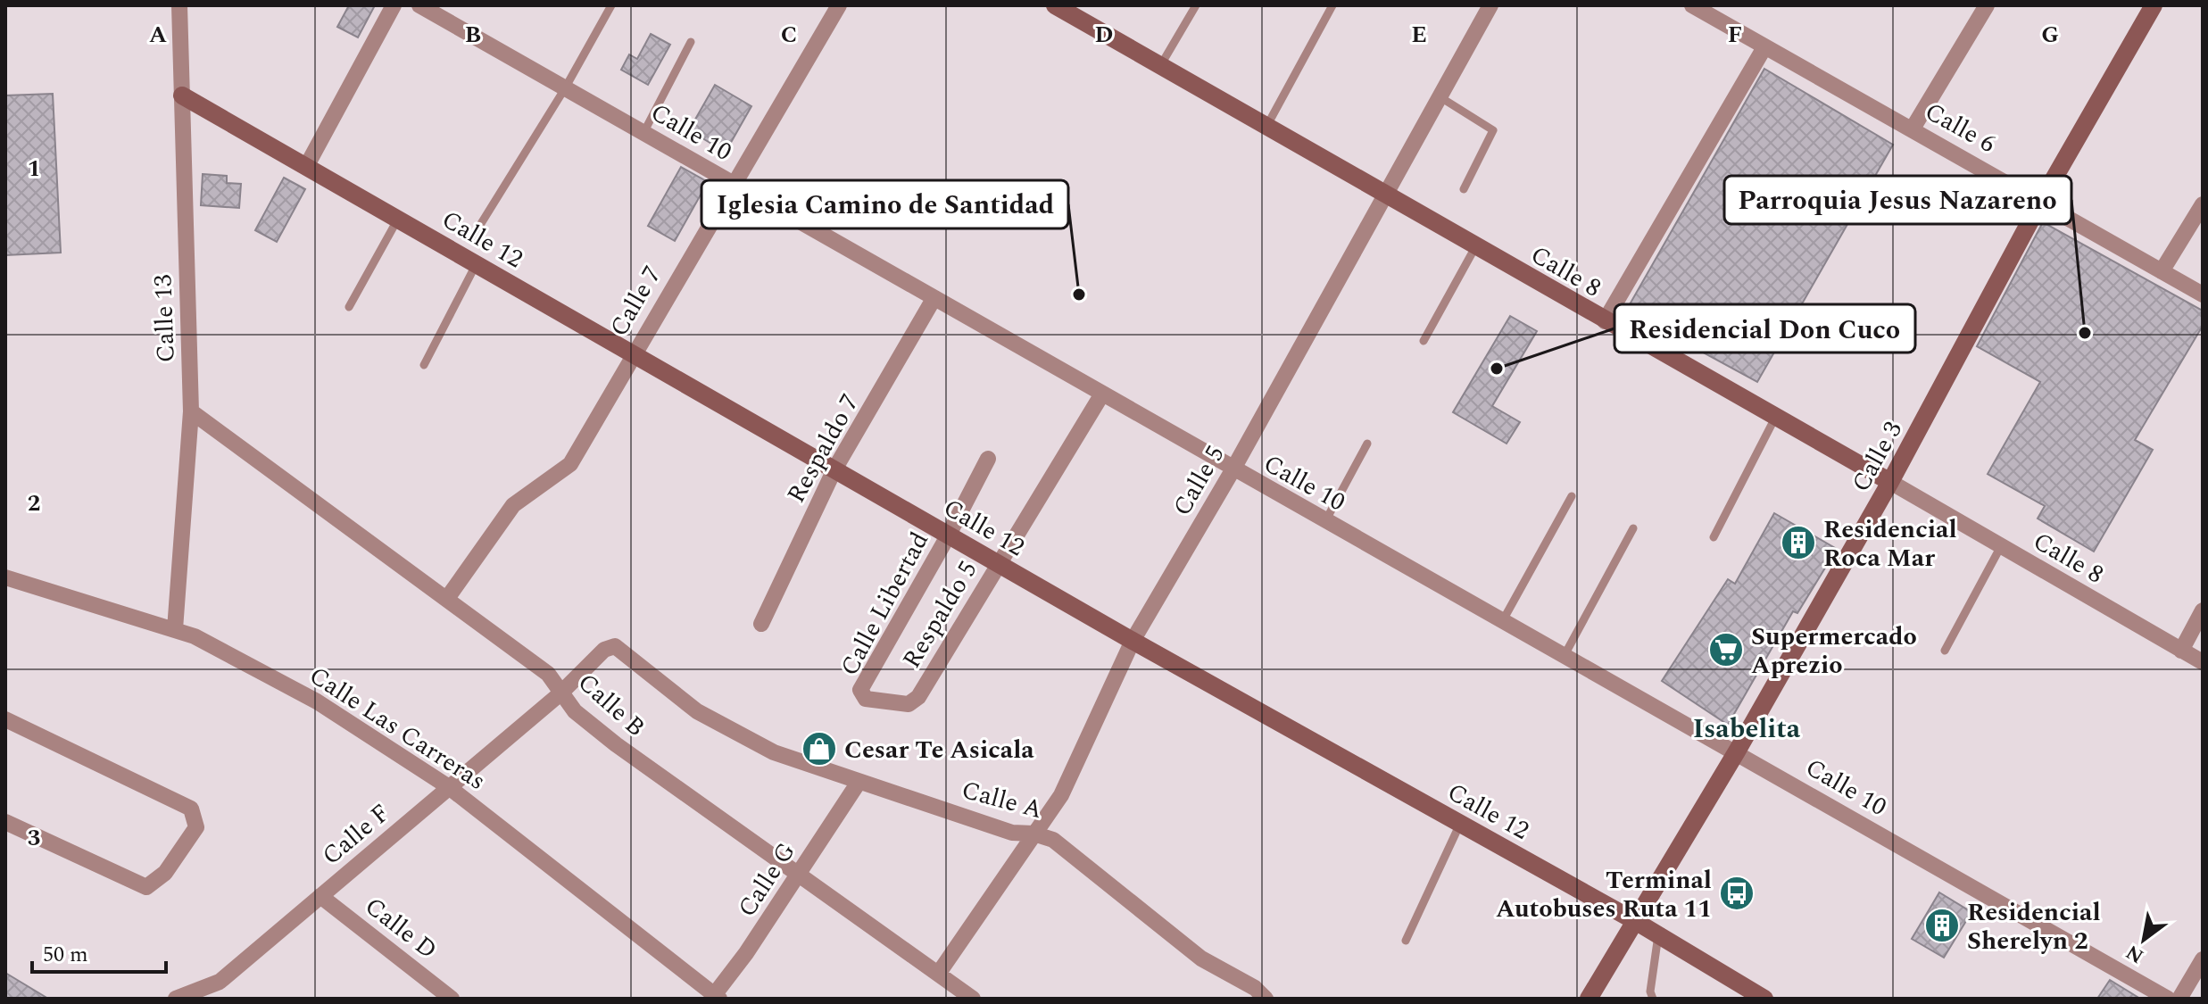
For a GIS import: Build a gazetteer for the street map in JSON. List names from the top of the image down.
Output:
{
  "streets": {
    "street": [
      "Calle 6",
      "Calle 10",
      "Calle 12",
      "Calle 8",
      "Calle 7",
      "Calle 13",
      "Respaldo 7",
      "Calle 3",
      "Calle 5",
      "Calle Libertad",
      "Respaldo 5",
      "Calle B",
      "Calle Las Carreras",
      "Calle A",
      "Calle F",
      "Calle G",
      "Calle D"
    ]
  },
  "crossings": [
    ["Calle 6", "Calle 3"],
    ["Calle 10", "Calle 7"],
    ["Calle 10", "Respaldo 7"],
    ["Calle 10", "Calle 3"],
    ["Calle 10", "Calle 5"],
    ["Calle 10", "Respaldo 5"],
    ["Calle 12", "Calle 7"],
    ["Calle 12", "Calle 13"],
    ["Calle 12", "Respaldo 7"],
    ["Calle 12", "Calle 3"],
    ["Calle 12", "Calle 5"],
    ["Calle 12", "Calle Libertad"],
    ["Calle 12", "Respaldo 5"],
    ["Calle 8", "Calle 3"],
    ["Calle 8", "Calle 5"],
    ["Calle 7", "Calle B"],
    ["Calle 13", "Calle B"],
    ["Calle 13", "Calle Las Carreras"],
    ["Calle 5", "Calle B"],
    ["Calle 5", "Calle A"],
    ["Calle Libertad", "Respaldo 5"],
    ["Calle B", "Calle A"],
    ["Calle B", "Calle F"],
    ["Calle B", "Calle G"],
    ["Calle Las Carreras", "Calle F"],
    ["Calle Las Carreras", "Calle G"],
    ["Calle A", "Calle F"],
    ["Calle A", "Calle G"],
    ["Calle F", "Calle D"]
  ],
  "districts": ["Isabelita"],
  "places": {
    "other": ["Iglesia Camino de Santidad", "Parroquia Jesus Nazareno", "Residencial Don Cuco"],
    "building": ["Residencial Roca Mar", "Residencial Sherelyn 2"],
    "supermarket": ["Supermercado Aprezio"],
    "shop": ["Cesar Te Asicala"],
    "bus stop": ["Terminal Autobuses Ruta 11"]
  },
  "scale_bar": "50 m",
  "north": "bottom left",
  "grid": {
    "columns": [
      "A",
      "B",
      "C",
      "D",
      "E",
      "F",
      "G"
    ],
    "rows": ["1", "2", "3"]
  }
}
